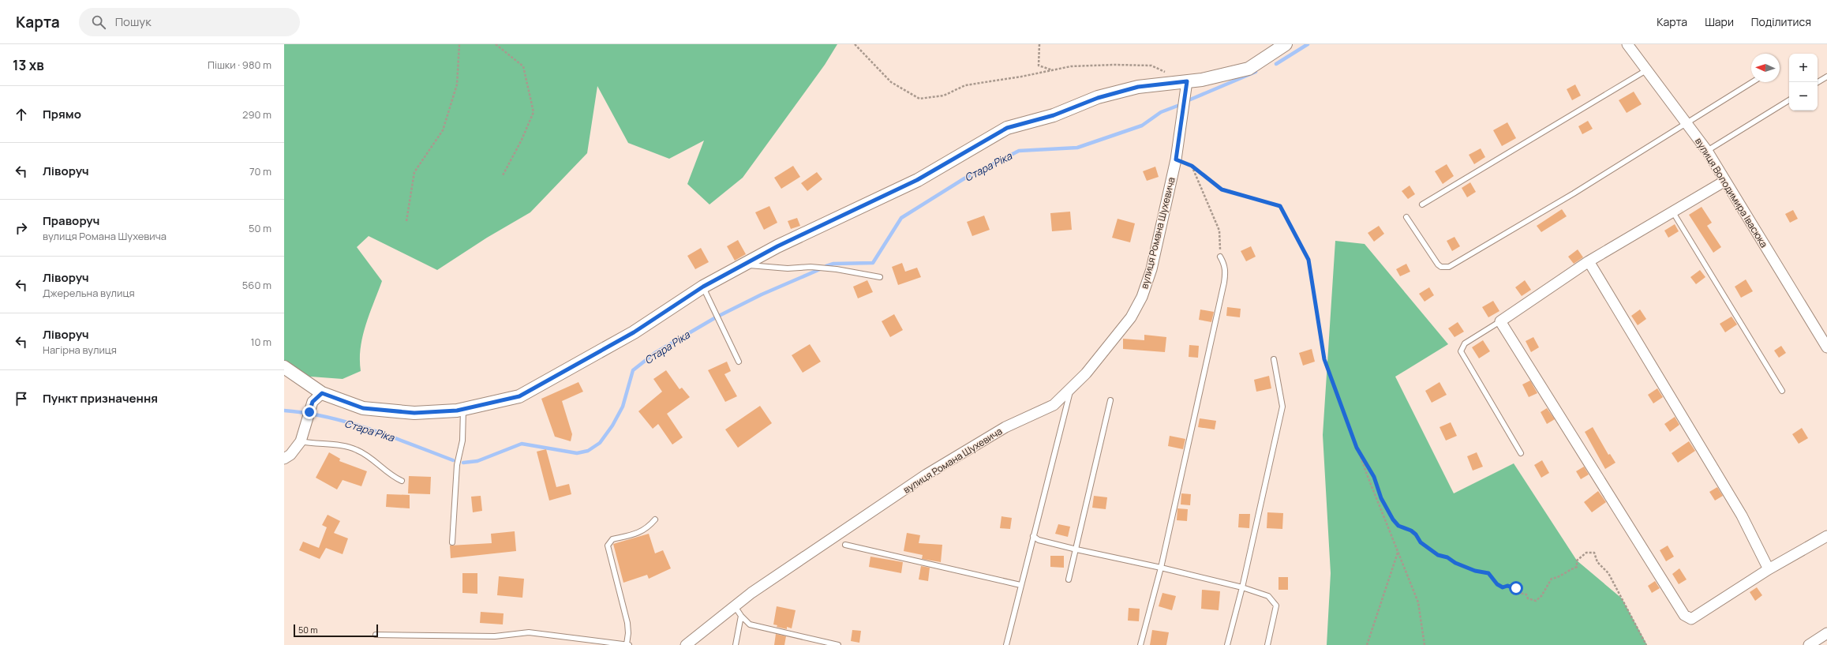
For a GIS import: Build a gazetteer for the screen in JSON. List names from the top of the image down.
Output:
{
  "streets": {
    "street": ["вулиця Володимира Івасюка", "вулиця Романа Шухевича"]
  },
  "water": ["Стара Ріка"],
  "scale_bar": "50 m",
  "north": "left",
  "page": {
    "header": "Карта",
    "search": "Пошук",
    "nav": ["Карта", "Шари", "Поділитися"],
    "heading": ["13 хв", "Пішки · 980 m"],
    "map_buttons": ["+", "−"],
    "list": [
      ["Прямо", "290 m"],
      ["Ліворуч", "70 m"],
      ["Праворуч", "вулиця Романа Шухевича", "50 m"],
      ["Ліворуч", "Джерельна вулиця", "560 m"],
      ["Ліворуч", "Нагірна вулиця", "10 m"],
      "Пункт призначення"
    ],
    "scale": "50 m"
  }
}
